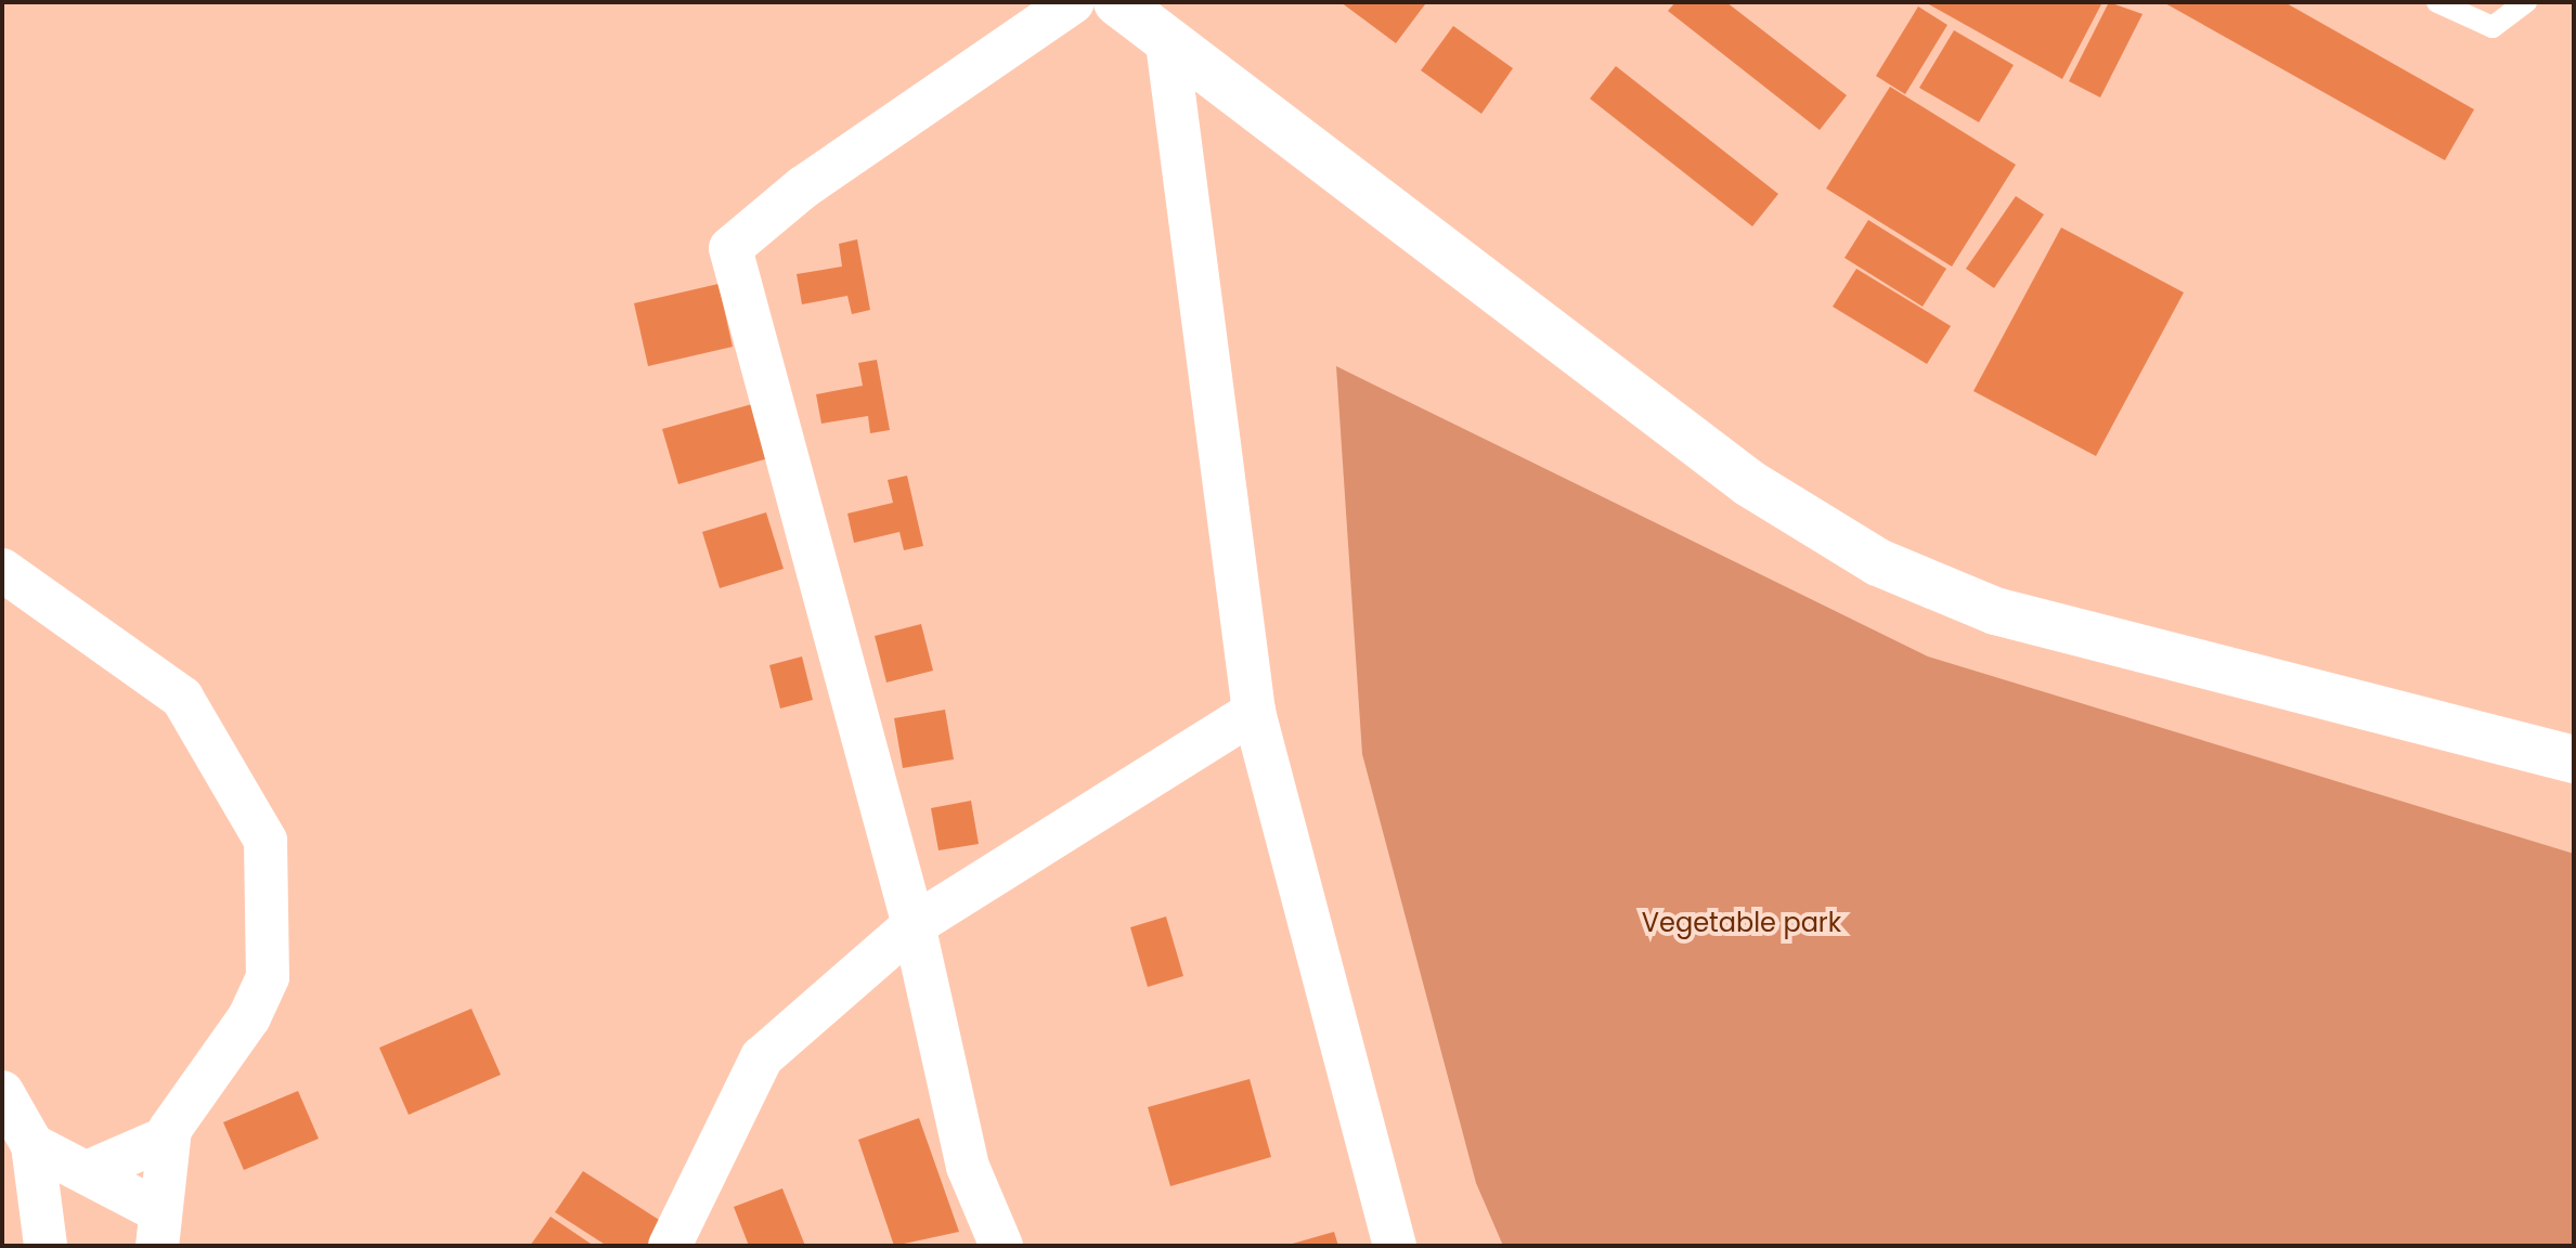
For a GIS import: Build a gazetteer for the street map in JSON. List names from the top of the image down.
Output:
{
  "parks": ["Vegetable park"]
}
